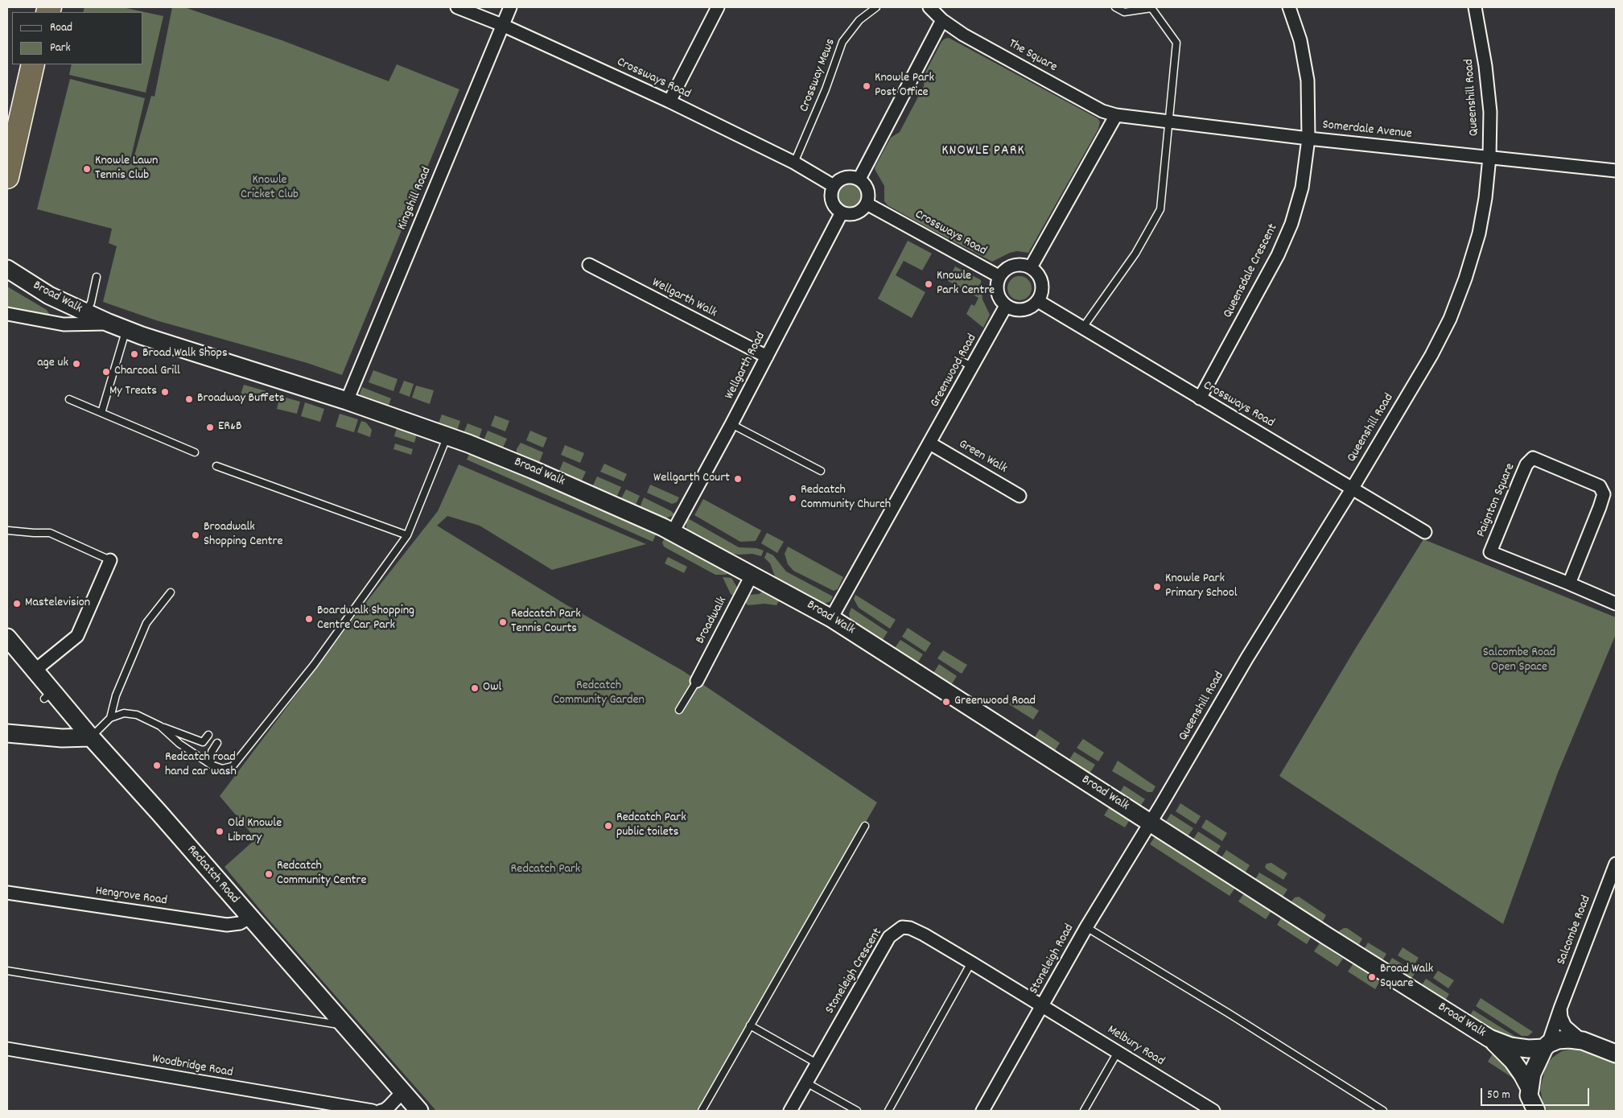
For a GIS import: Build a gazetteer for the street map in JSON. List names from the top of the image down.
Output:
{
  "streets": {
    "street": [
      "The Square",
      "Crossways Road",
      "Queenshill Road",
      "Somerdale Avenue",
      "Kingshill Road",
      "Queensdale Crescent",
      "Broad Walk",
      "Wellgarth Walk",
      "Wellgarth Road",
      "Greenwood Road",
      "Green Walk",
      "Paignton Square",
      "Broadwalk",
      "Redcatch Road",
      "Hengrove Road",
      "Salcombe Road",
      "Stoneleigh Road",
      "Stoneleigh Crescent",
      "Melbury Road",
      "Woodbridge Road"
    ],
    "lane": ["Crossway Mews"]
  },
  "crossings": [
    ["The Square", "Somerdale Avenue"],
    ["Crossway Mews", "Crossways Road"],
    ["Crossways Road", "Queenshill Road"],
    ["Crossways Road", "Kingshill Road"],
    ["Crossways Road", "Queensdale Crescent"],
    ["Crossways Road", "Wellgarth Road"],
    ["Crossways Road", "Greenwood Road"],
    ["Queenshill Road", "Somerdale Avenue"],
    ["Queenshill Road", "Broad Walk"],
    ["Queenshill Road", "Stoneleigh Road"],
    ["Somerdale Avenue", "Queensdale Crescent"],
    ["Kingshill Road", "Broad Walk"],
    ["Broad Walk", "Wellgarth Road"],
    ["Broad Walk", "Greenwood Road"],
    ["Broad Walk", "Broadwalk"],
    ["Broad Walk", "Salcombe Road"],
    ["Broad Walk", "Stoneleigh Road"],
    ["Wellgarth Walk", "Wellgarth Road"],
    ["Greenwood Road", "Green Walk"],
    ["Redcatch Road", "Hengrove Road"],
    ["Stoneleigh Road", "Stoneleigh Crescent"],
    ["Stoneleigh Road", "Melbury Road"],
    ["Stoneleigh Crescent", "Melbury Road"]
  ],
  "districts": ["KNOWLE PARK"],
  "parks": [
    "Knowle Cricket Club",
    "Salcombe Road Open Space",
    "Redcatch Community Garden",
    "Redcatch Park"
  ],
  "places": [
    "Knowle Park Post Office",
    "Knowle Lawn Tennis Club",
    "Knowle Park Centre",
    "Broad Walk Shops",
    "age uk",
    "Charcoal Grill",
    "My Treats",
    "Broadway Buffets",
    "ER&B",
    "Wellgarth Court",
    "Redcatch Community Church",
    "Broadwalk Shopping Centre",
    "Knowle Park Primary School",
    "Mastelevision",
    "Boardwalk Shopping Centre Car Park",
    "Redcatch Park Tennis Courts",
    "Owl",
    "Greenwood Road",
    "Redcatch road hand car wash",
    "Redcatch Park public toilets",
    "Old Knowle Library",
    "Redcatch Community Centre",
    "Broad Walk Square"
  ],
  "legend": ["Road", "Park"],
  "scale_bar": "50 m"
}
